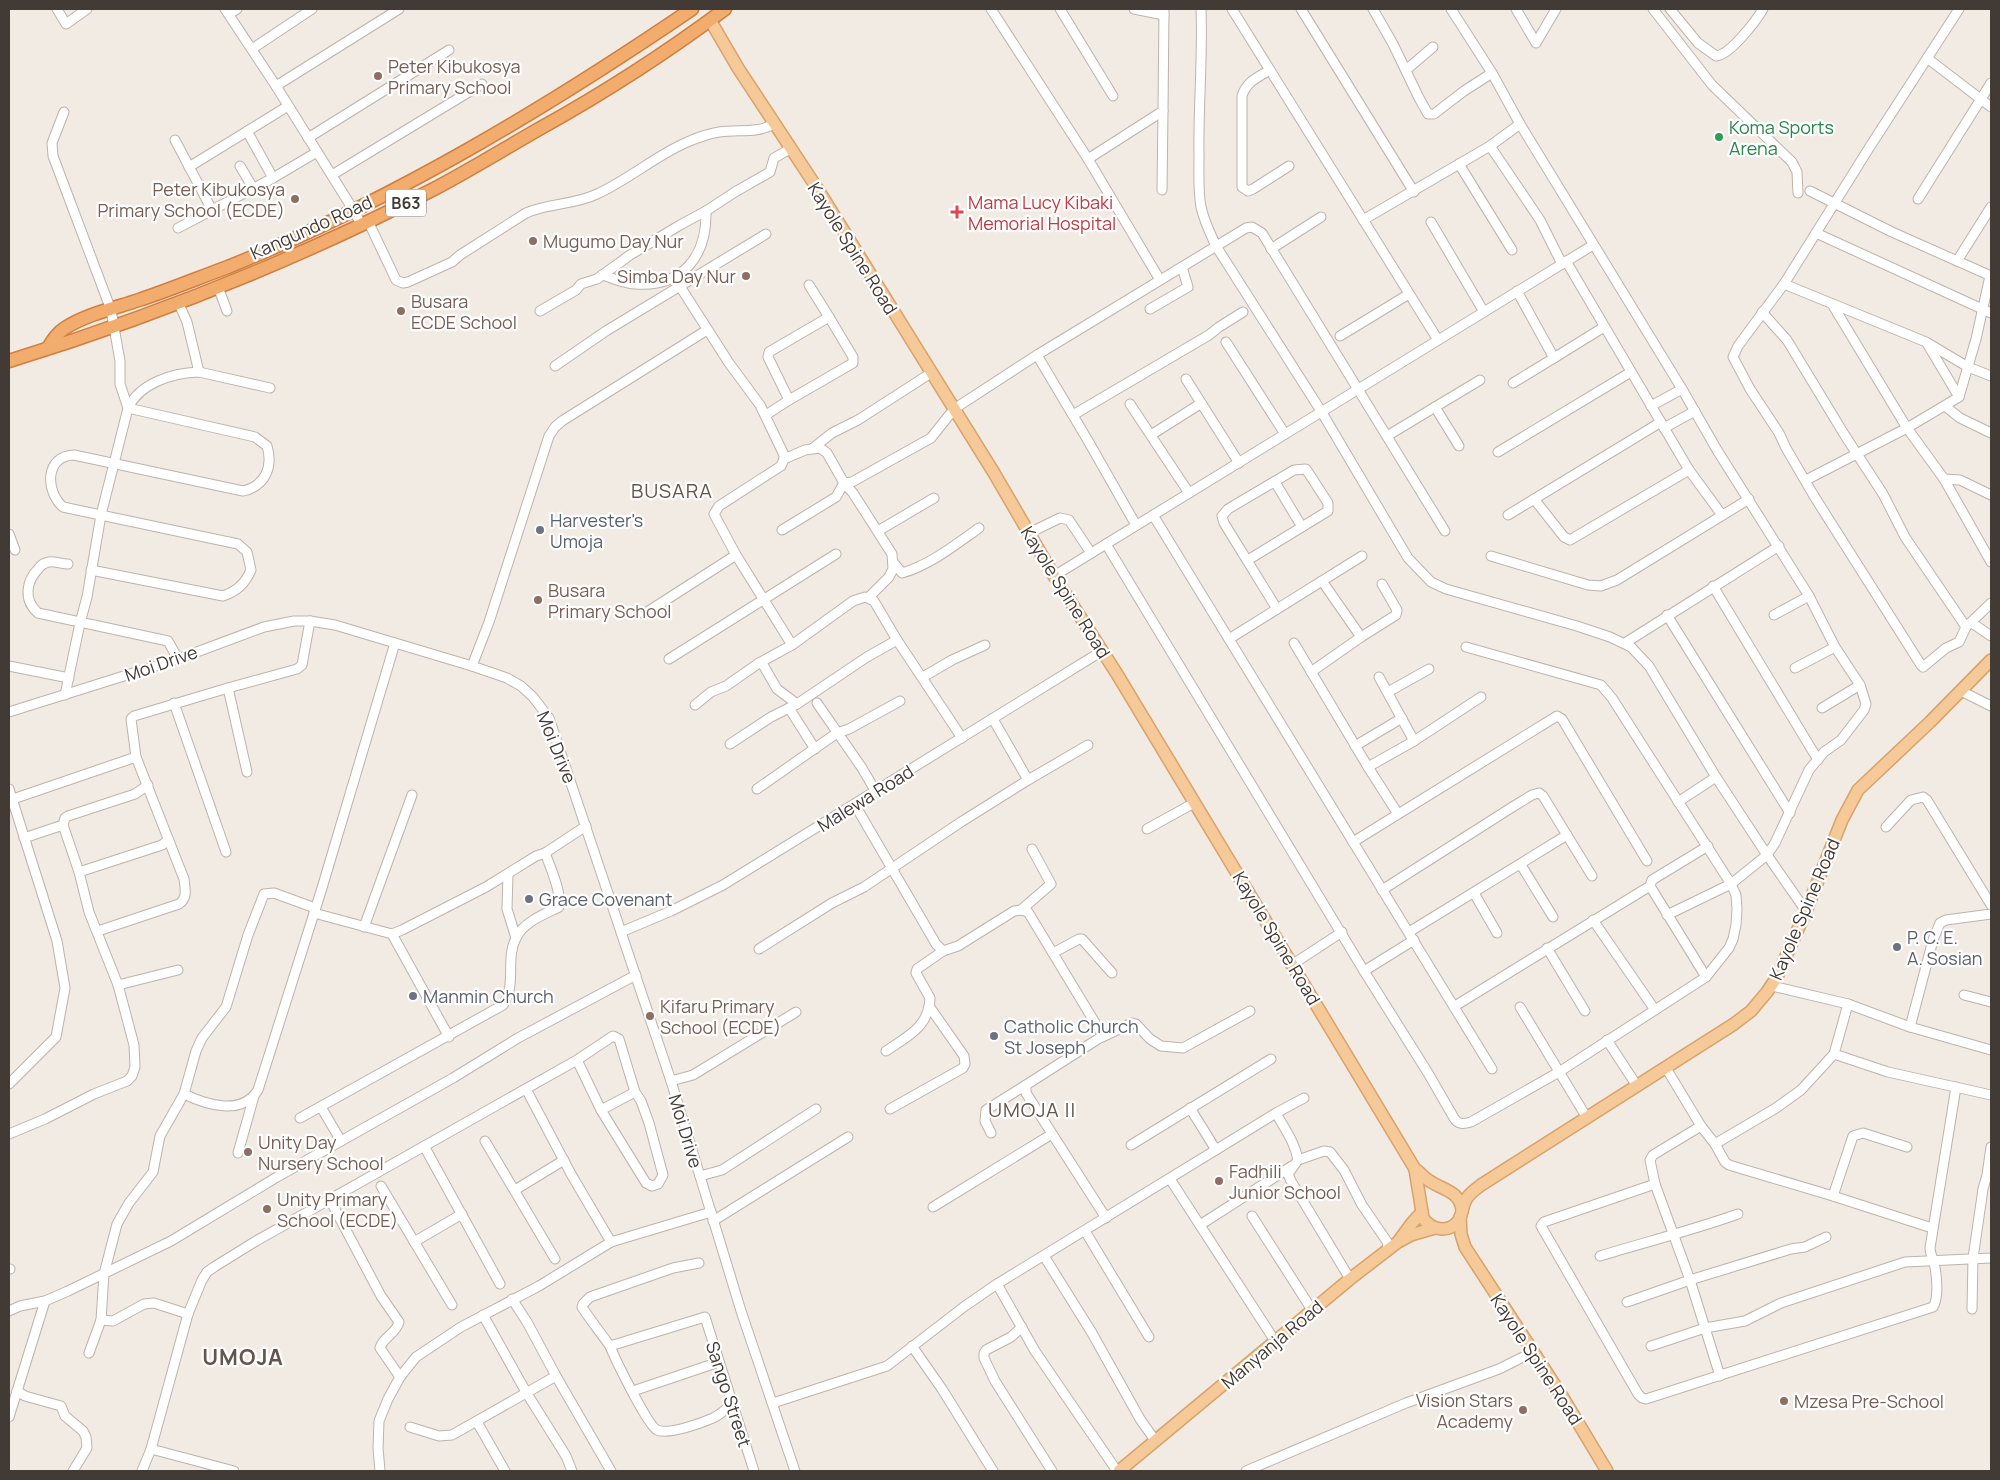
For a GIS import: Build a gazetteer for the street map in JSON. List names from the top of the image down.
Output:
{
  "streets": {
    "highway": ["B63", "Kangundo Road"],
    "main road": ["Kayole Spine Road", "Manyanja Road"],
    "street": ["Moi Drive", "Malewa Road", "Sango Street"]
  },
  "crossings": [
    ["Kangundo Road", "Kayole Spine Road"],
    ["Kayole Spine Road", "Malewa Road"],
    ["Moi Drive", "Malewa Road"]
  ],
  "districts": ["BUSARA", "UMOJA II", "UMOJA"],
  "places": {
    "other": [
      "Peter Kibukosya Primary School",
      "Koma Sports Arena",
      "Peter Kibukosya Primary School (ECDE)",
      "Mugumo Day Nur",
      "Simba Day Nur",
      "Busara ECDE School",
      "Harvester's Umoja",
      "Busara Primary School",
      "Grace Covenant",
      "P. C. E. A. Sosian",
      "Manmin Church",
      "Kifaru Primary School (ECDE)",
      "Catholic Church St Joseph",
      "Unity Day Nursery School",
      "Fadhili Junior School",
      "Unity Primary School (ECDE)",
      "Mzesa Pre-School",
      "Vision Stars Academy"
    ],
    "health": ["Mama Lucy Kibaki Memorial Hospital"]
  }
}
